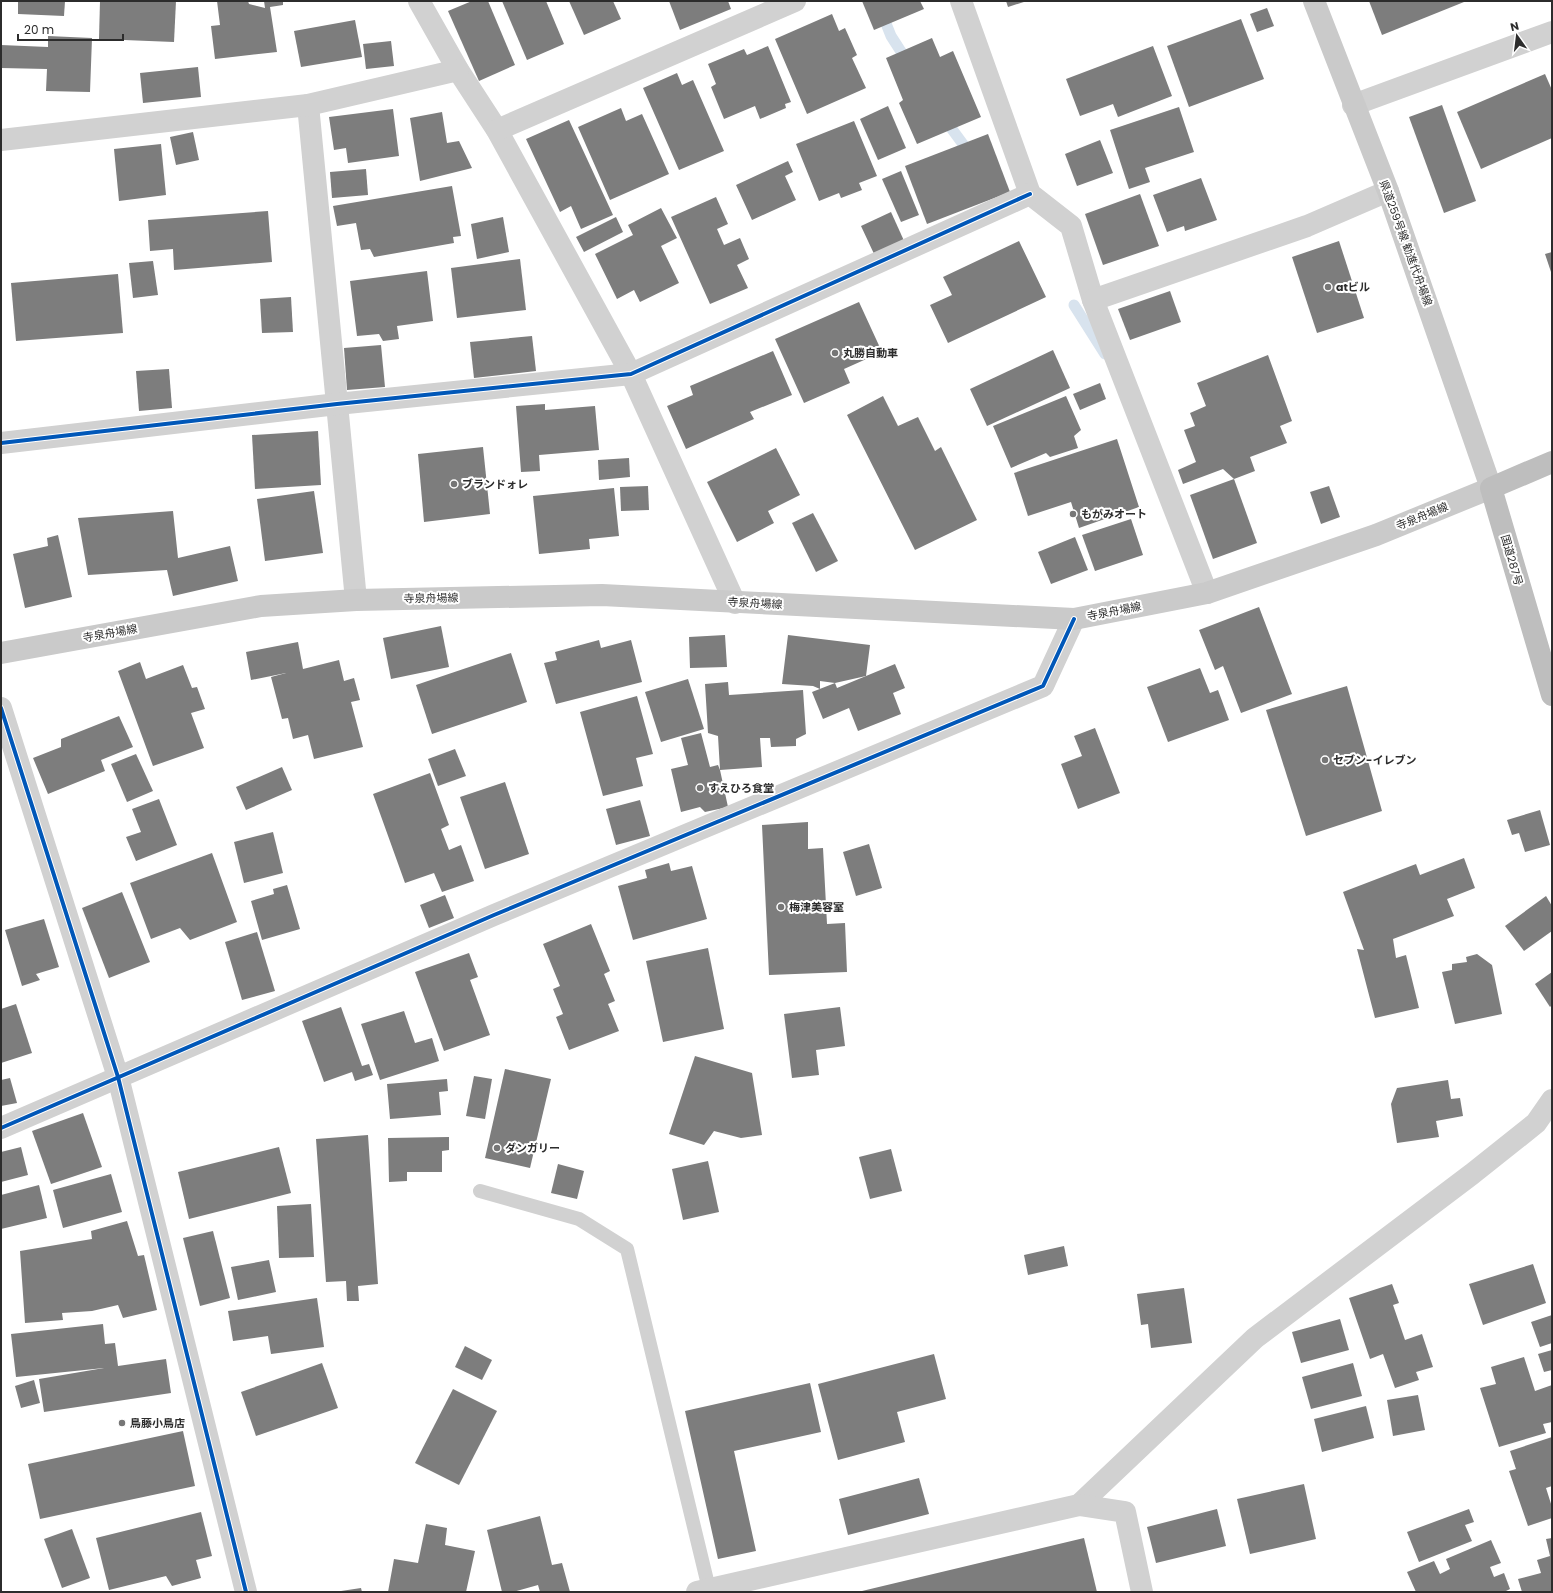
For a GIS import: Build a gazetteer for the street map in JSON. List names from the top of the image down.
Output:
{
  "streets": {
    "highway": ["国道287号"],
    "main road": ["県道259号線 勧進代舟場線", "寺泉舟場線"]
  },
  "crossings": [
    ["県道259号線 勧進代舟場線", "寺泉舟場線"],
    ["県道259号線 勧進代舟場線", "国道287号"],
    ["寺泉舟場線", "国道287号"]
  ],
  "places": [
    "atビル",
    "丸勝自動車",
    "ブランドォレ",
    "もがみオート",
    "セブン-イレブン",
    "すえひろ食堂",
    "梅津美容室",
    "ダンガリー",
    "鳥藤小鳥店"
  ],
  "scale_bar": "20 m",
  "north": "top"
}
